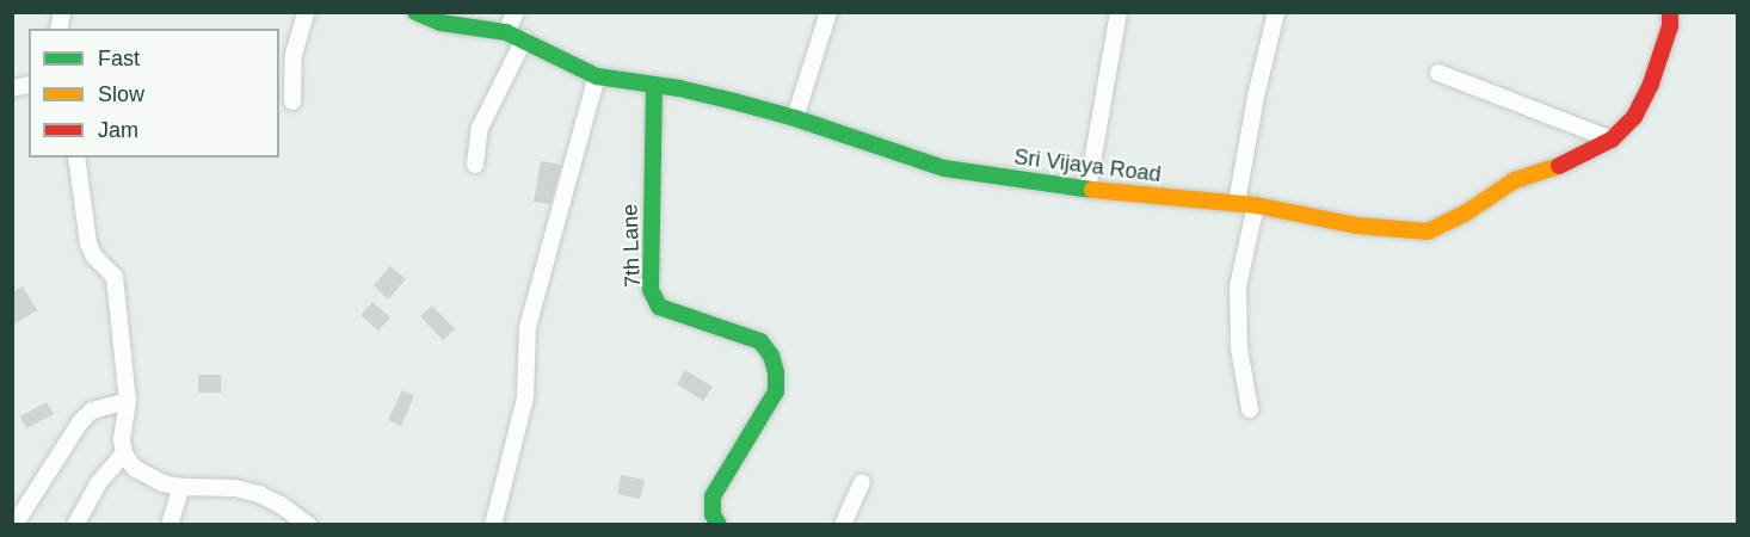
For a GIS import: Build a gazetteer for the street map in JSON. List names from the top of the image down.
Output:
{
  "streets": {
    "street": ["Sri Vijaya Road", "7th Lane"]
  },
  "crossings": [
    ["Sri Vijaya Road", "7th Lane"]
  ],
  "legend": ["Fast", "Slow", "Jam"]
}
